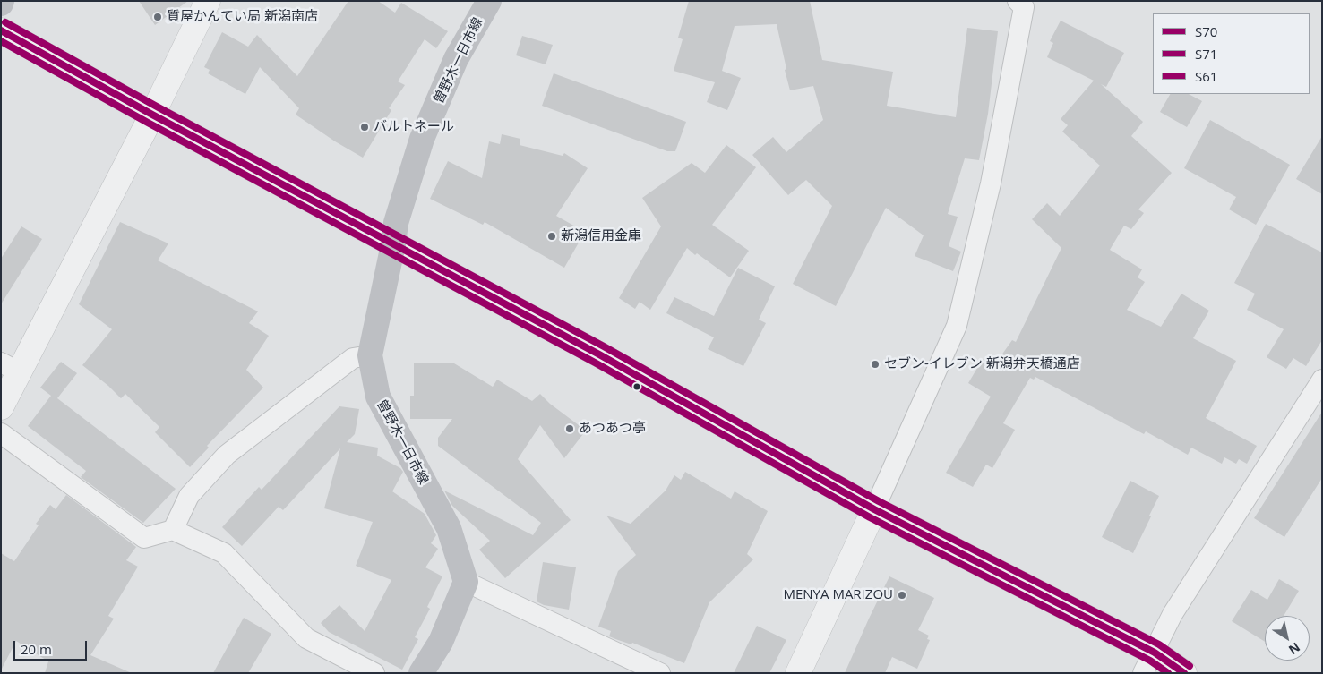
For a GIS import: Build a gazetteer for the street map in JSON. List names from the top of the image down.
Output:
{
  "streets": {
    "main road": ["曽野木一日市線"]
  },
  "places": [
    "質屋かんてい局 新潟南店",
    "バルトネール",
    "新潟信用金庫",
    "セブン-イレブン 新潟弁天橋通店",
    "あつあつ亭",
    "MENYA MARIZOU"
  ],
  "lines": ["transit line S61", "transit line S70", "transit line S71"],
  "legend": ["S70", "S71", "S61"],
  "scale_bar": "20 m",
  "north": "bottom right"
}
